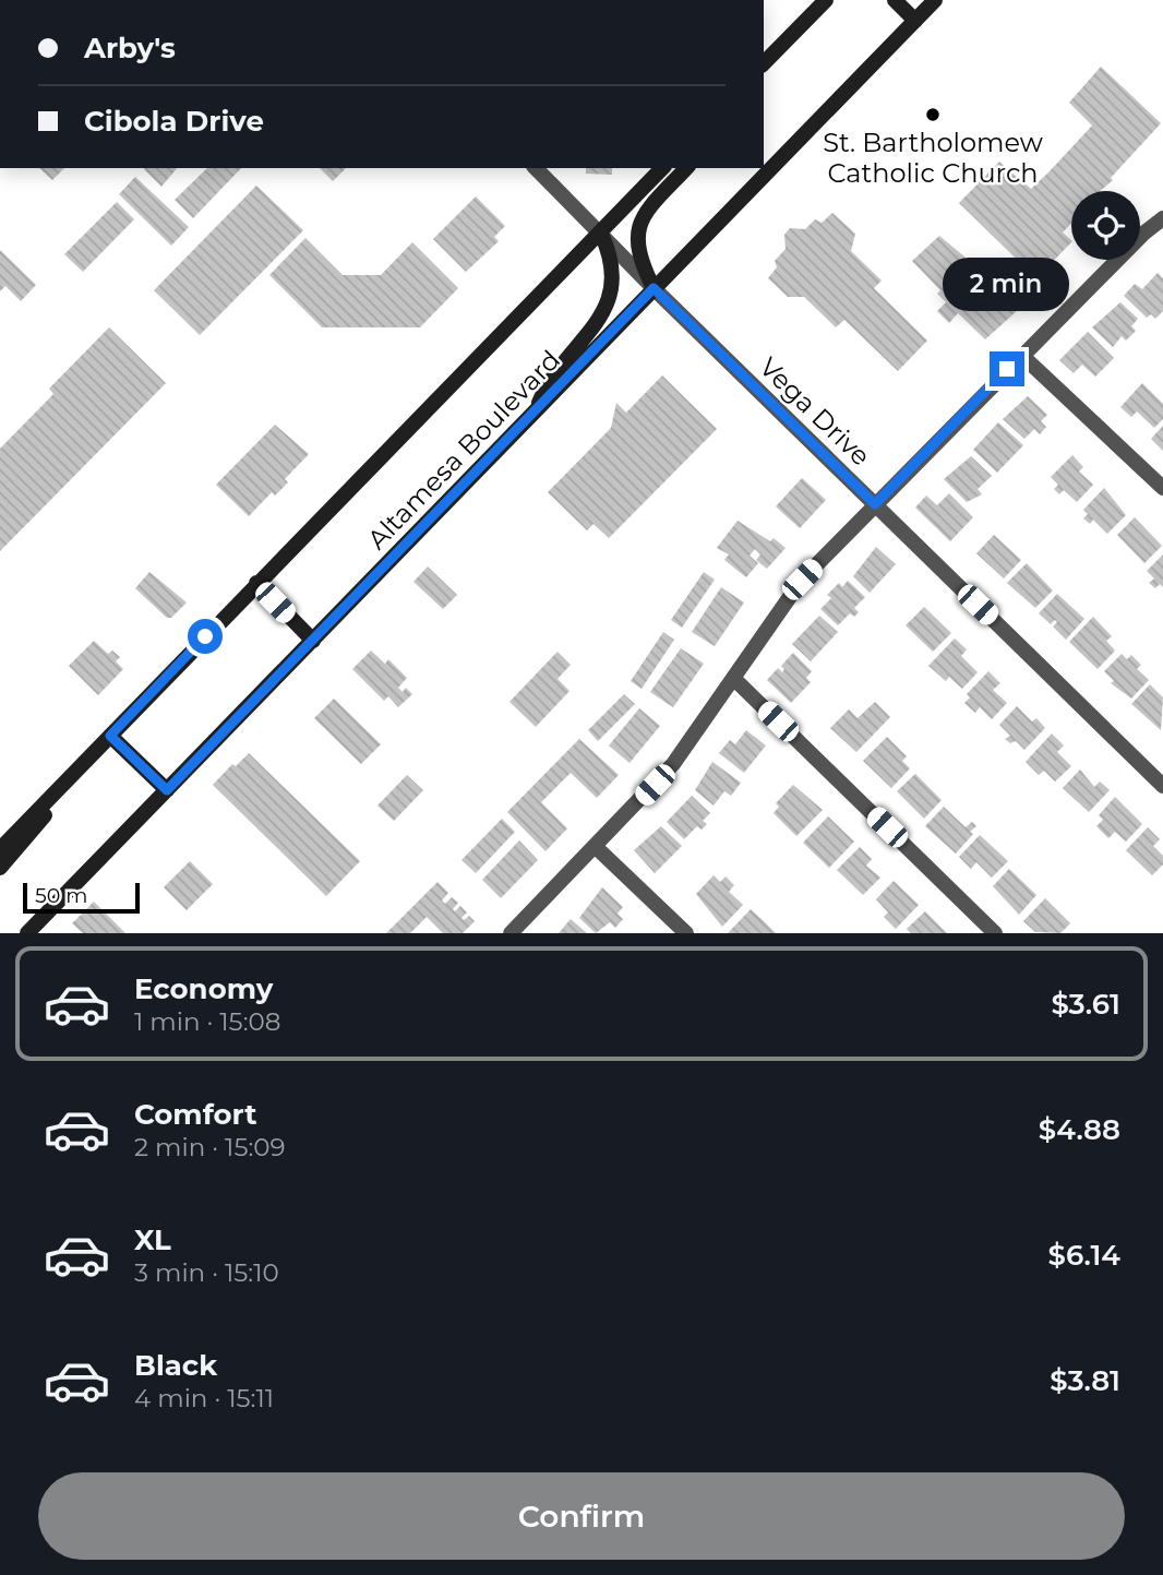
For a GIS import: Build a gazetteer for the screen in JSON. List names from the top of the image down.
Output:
{
  "streets": {
    "main road": ["Altamesa Boulevard"],
    "street": ["Vega Drive"]
  },
  "crossings": [
    ["Vega Drive", "Altamesa Boulevard"]
  ],
  "places": ["St. Bartholomew Catholic Church"],
  "scale_bar": "50 m",
  "page": {
    "banner": ["Arby's", "Cibola Drive"],
    "bubble": "2 min",
    "scale": "50 m",
    "list": [
      {
        "name": "Economy",
        "note": "1 min · 15:08",
        "value": "$3.61"
      },
      {
        "name": "Comfort",
        "note": "2 min · 15:09",
        "value": "$4.88"
      },
      {
        "name": "XL",
        "note": "3 min · 15:10",
        "value": "$6.14"
      },
      {
        "name": "Black",
        "note": "4 min · 15:11",
        "value": "$3.81"
      }
    ],
    "buttons": "Confirm"
  }
}
